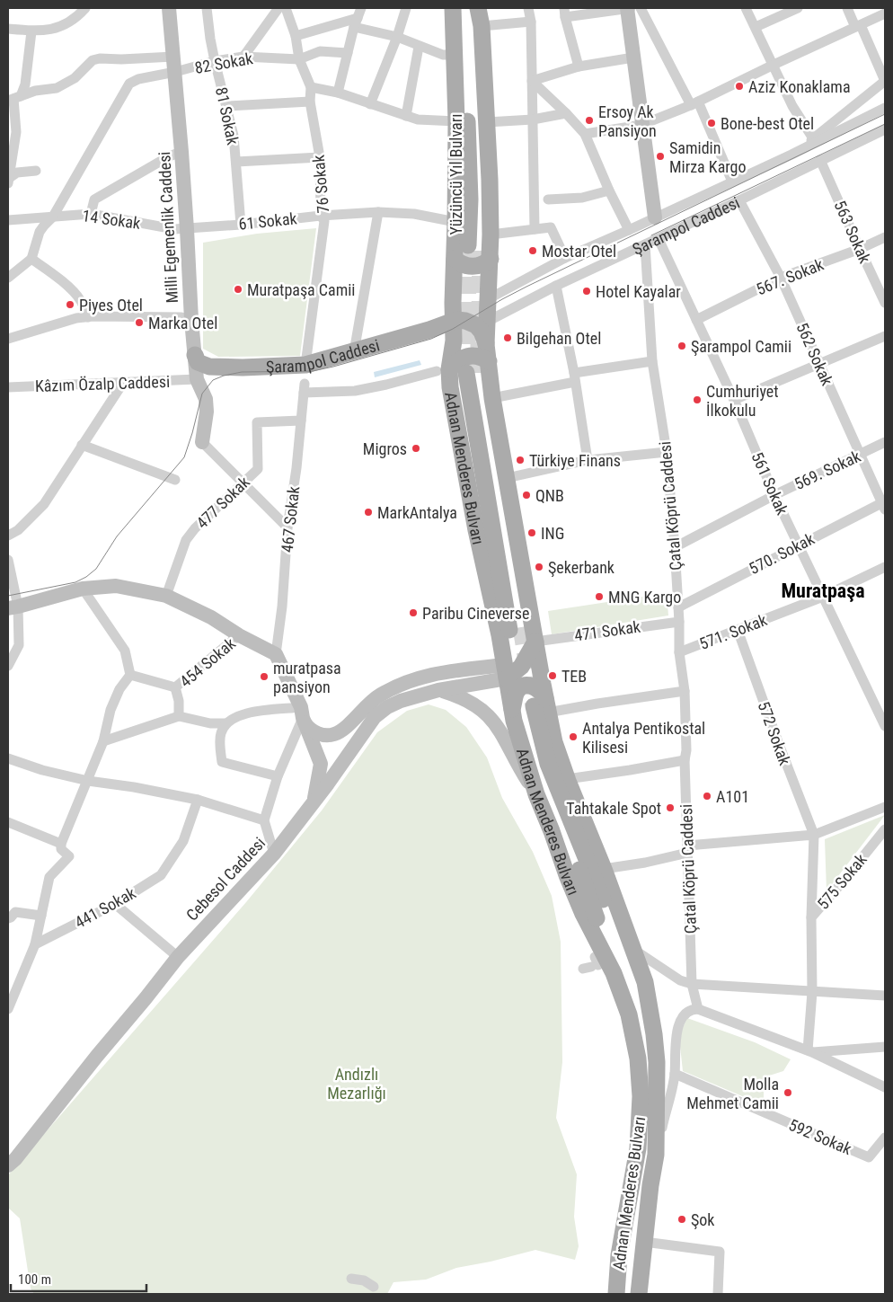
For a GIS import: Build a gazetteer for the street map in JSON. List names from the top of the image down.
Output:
{
  "streets": {
    "main road": [
      "Yüzüncü Yıl Bulvarı",
      "Şarampol Caddesi",
      "Milli Egemenlik Caddesi",
      "Adnan Menderes Bulvarı",
      "Cebesol Caddesi"
    ],
    "street": [
      "82 Sokak",
      "81 Sokak",
      "76 Sokak",
      "14 Sokak",
      "61 Sokak",
      "563 Sokak",
      "567. Sokak",
      "562 Sokak",
      "Kâzım Özalp Caddesi",
      "569. Sokak",
      "561 Sokak",
      "477 Sokak",
      "Çatal Köprü Caddesi",
      "467 Sokak",
      "570. Sokak",
      "471 Sokak",
      "571. Sokak",
      "454 Sokak",
      "572 Sokak",
      "575 Sokak",
      "441 Sokak",
      "592 Sokak"
    ]
  },
  "crossings": [
    ["82 Sokak", "81 Sokak"],
    ["82 Sokak", "76 Sokak"],
    ["82 Sokak", "14 Sokak"],
    ["82 Sokak", "Milli Egemenlik Caddesi"],
    ["81 Sokak", "61 Sokak"],
    ["Yüzüncü Yıl Bulvarı", "61 Sokak"],
    ["Yüzüncü Yıl Bulvarı", "Şarampol Caddesi"],
    ["Yüzüncü Yıl Bulvarı", "Adnan Menderes Bulvarı"],
    ["76 Sokak", "61 Sokak"],
    ["76 Sokak", "Şarampol Caddesi"],
    ["14 Sokak", "61 Sokak"],
    ["14 Sokak", "Milli Egemenlik Caddesi"],
    ["61 Sokak", "Milli Egemenlik Caddesi"],
    ["Şarampol Caddesi", "Milli Egemenlik Caddesi"],
    ["Şarampol Caddesi", "563 Sokak"],
    ["Şarampol Caddesi", "562 Sokak"],
    ["Şarampol Caddesi", "Adnan Menderes Bulvarı"],
    ["Şarampol Caddesi", "561 Sokak"],
    ["Şarampol Caddesi", "Çatal Köprü Caddesi"],
    ["Milli Egemenlik Caddesi", "Kâzım Özalp Caddesi"],
    ["563 Sokak", "567. Sokak"],
    ["567. Sokak", "562 Sokak"],
    ["567. Sokak", "561 Sokak"],
    ["562 Sokak", "569. Sokak"],
    ["562 Sokak", "570. Sokak"],
    ["Adnan Menderes Bulvarı", "467 Sokak"],
    ["Adnan Menderes Bulvarı", "471 Sokak"],
    ["Adnan Menderes Bulvarı", "Cebesol Caddesi"],
    ["569. Sokak", "561 Sokak"],
    ["569. Sokak", "Çatal Köprü Caddesi"],
    ["561 Sokak", "570. Sokak"],
    ["561 Sokak", "571. Sokak"],
    ["477 Sokak", "467 Sokak"],
    ["Çatal Köprü Caddesi", "570. Sokak"],
    ["Çatal Köprü Caddesi", "471 Sokak"],
    ["Çatal Köprü Caddesi", "571. Sokak"],
    ["571. Sokak", "572 Sokak"]
  ],
  "districts": ["Muratpaşa"],
  "parks": ["Andızlı Mezarlığı"],
  "places": [
    "Aziz Konaklama",
    "Ersoy Ak Pansiyon",
    "Bone-best Otel",
    "Samidin Mirza Kargo",
    "Mostar Otel",
    "Muratpaşa Camii",
    "Hotel Kayalar",
    "Piyes Otel",
    "Marka Otel",
    "Bilgehan Otel",
    "Şarampol Camii",
    "Cumhuriyet İlkokulu",
    "Migros",
    "Türkiye Finans",
    "QNB",
    "MarkAntalya",
    "ING",
    "Şekerbank",
    "MNG Kargo",
    "Paribu Cineverse",
    "TEB",
    "muratpasa pansiyon",
    "Antalya Pentikostal Kilisesi",
    "A101",
    "Tahtakale Spot",
    "Molla Mehmet Camii",
    "Şok"
  ],
  "scale_bar": "100 m"
}
